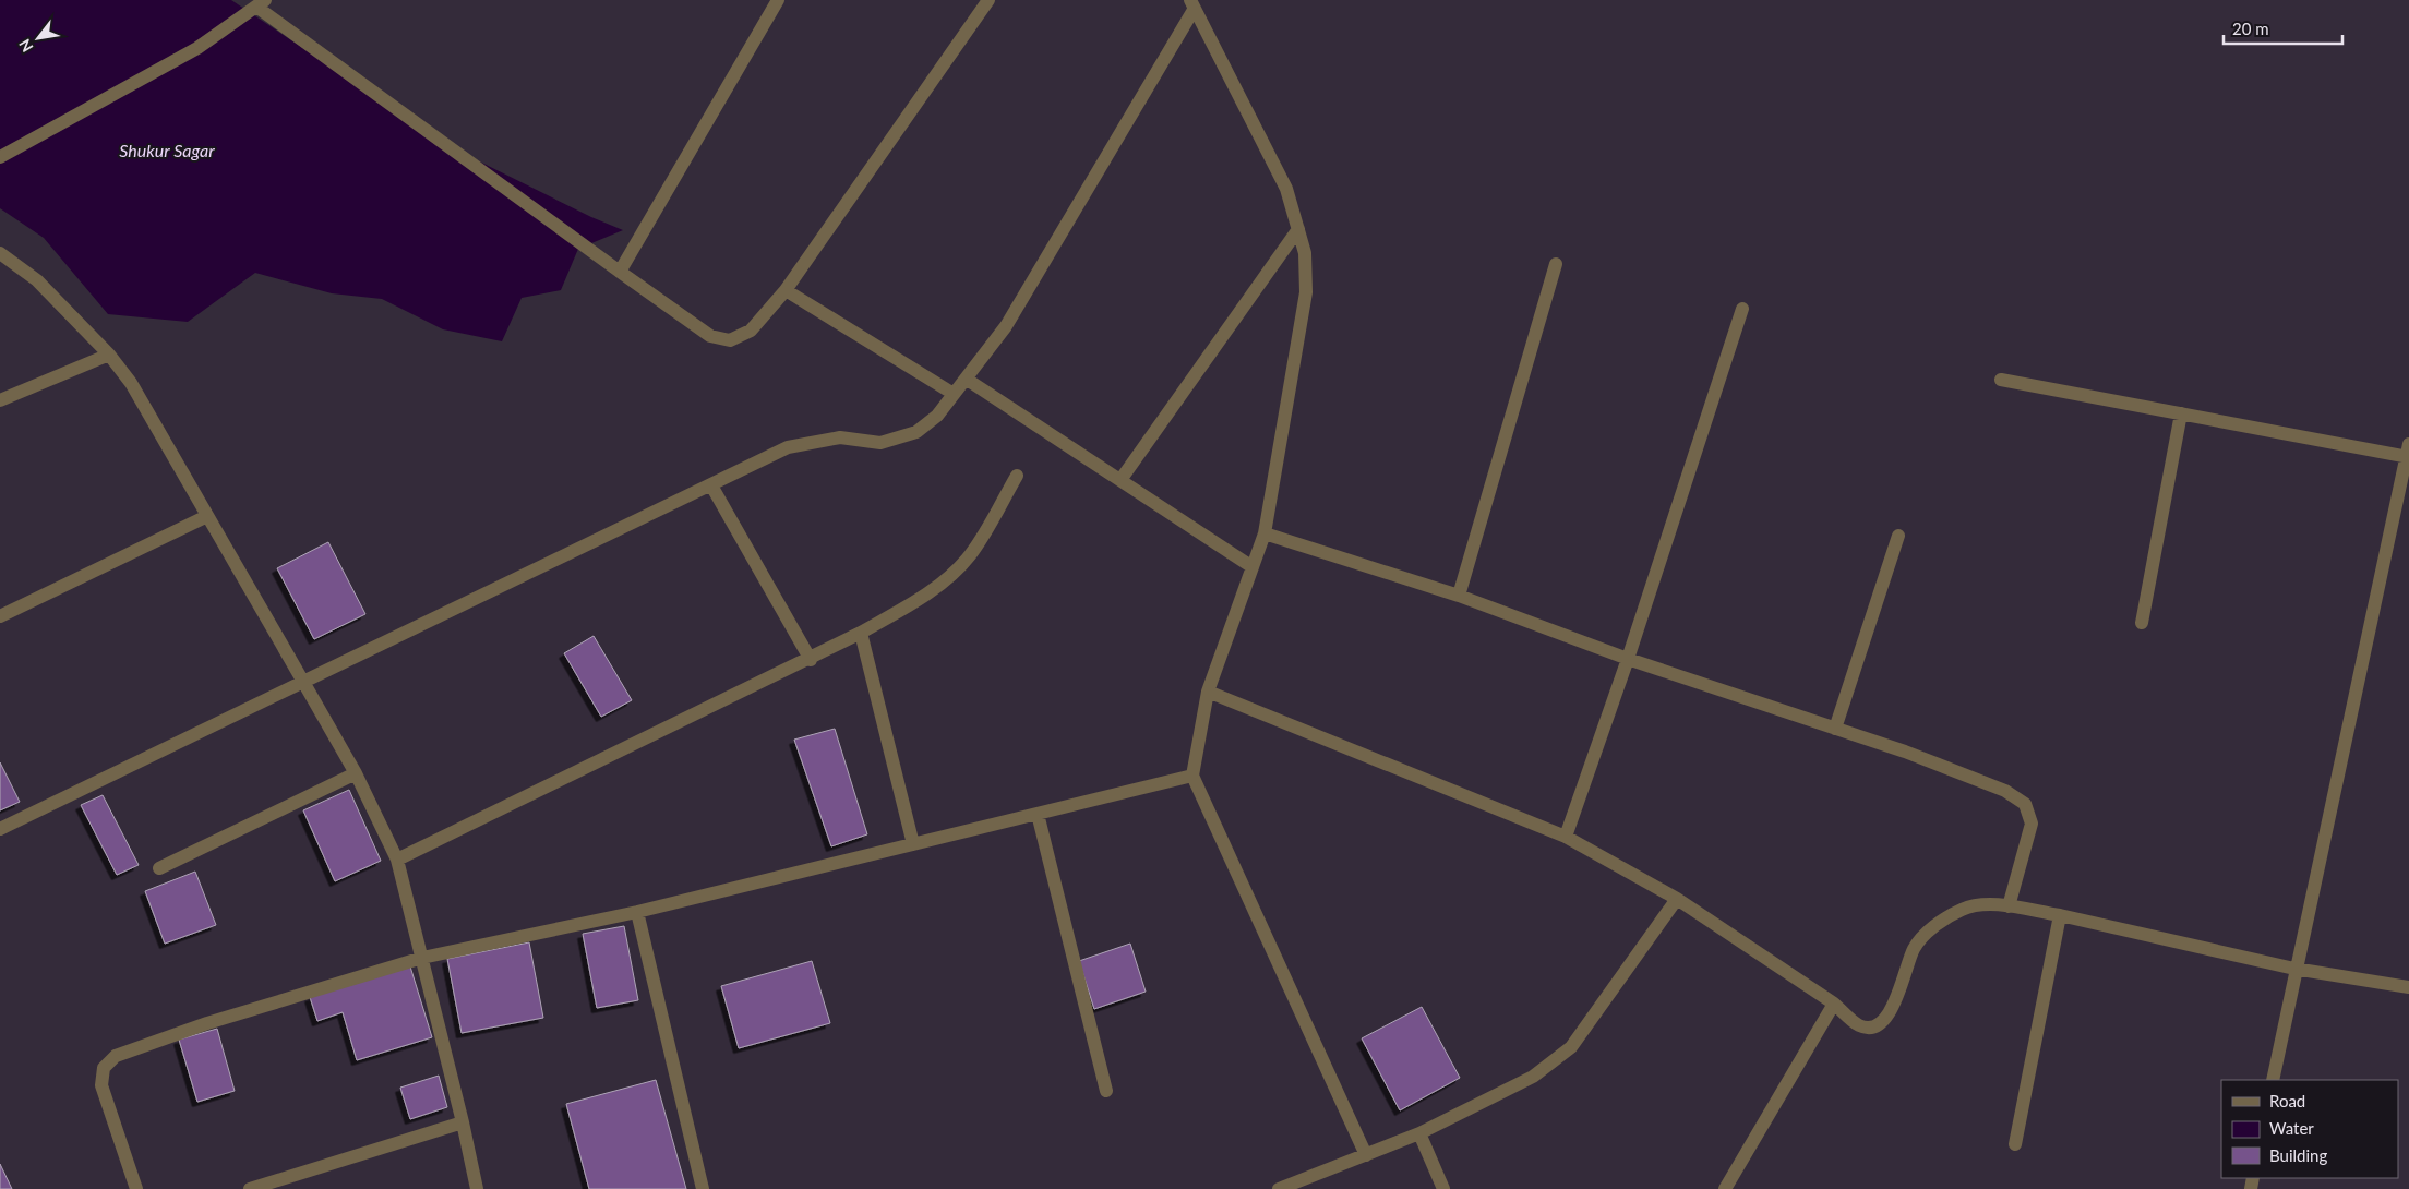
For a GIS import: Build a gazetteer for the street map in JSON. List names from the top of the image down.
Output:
{
  "water": ["Shukur Sagar"],
  "legend": ["Road", "Water", "Building"],
  "scale_bar": "20 m",
  "north": "bottom left"
}
